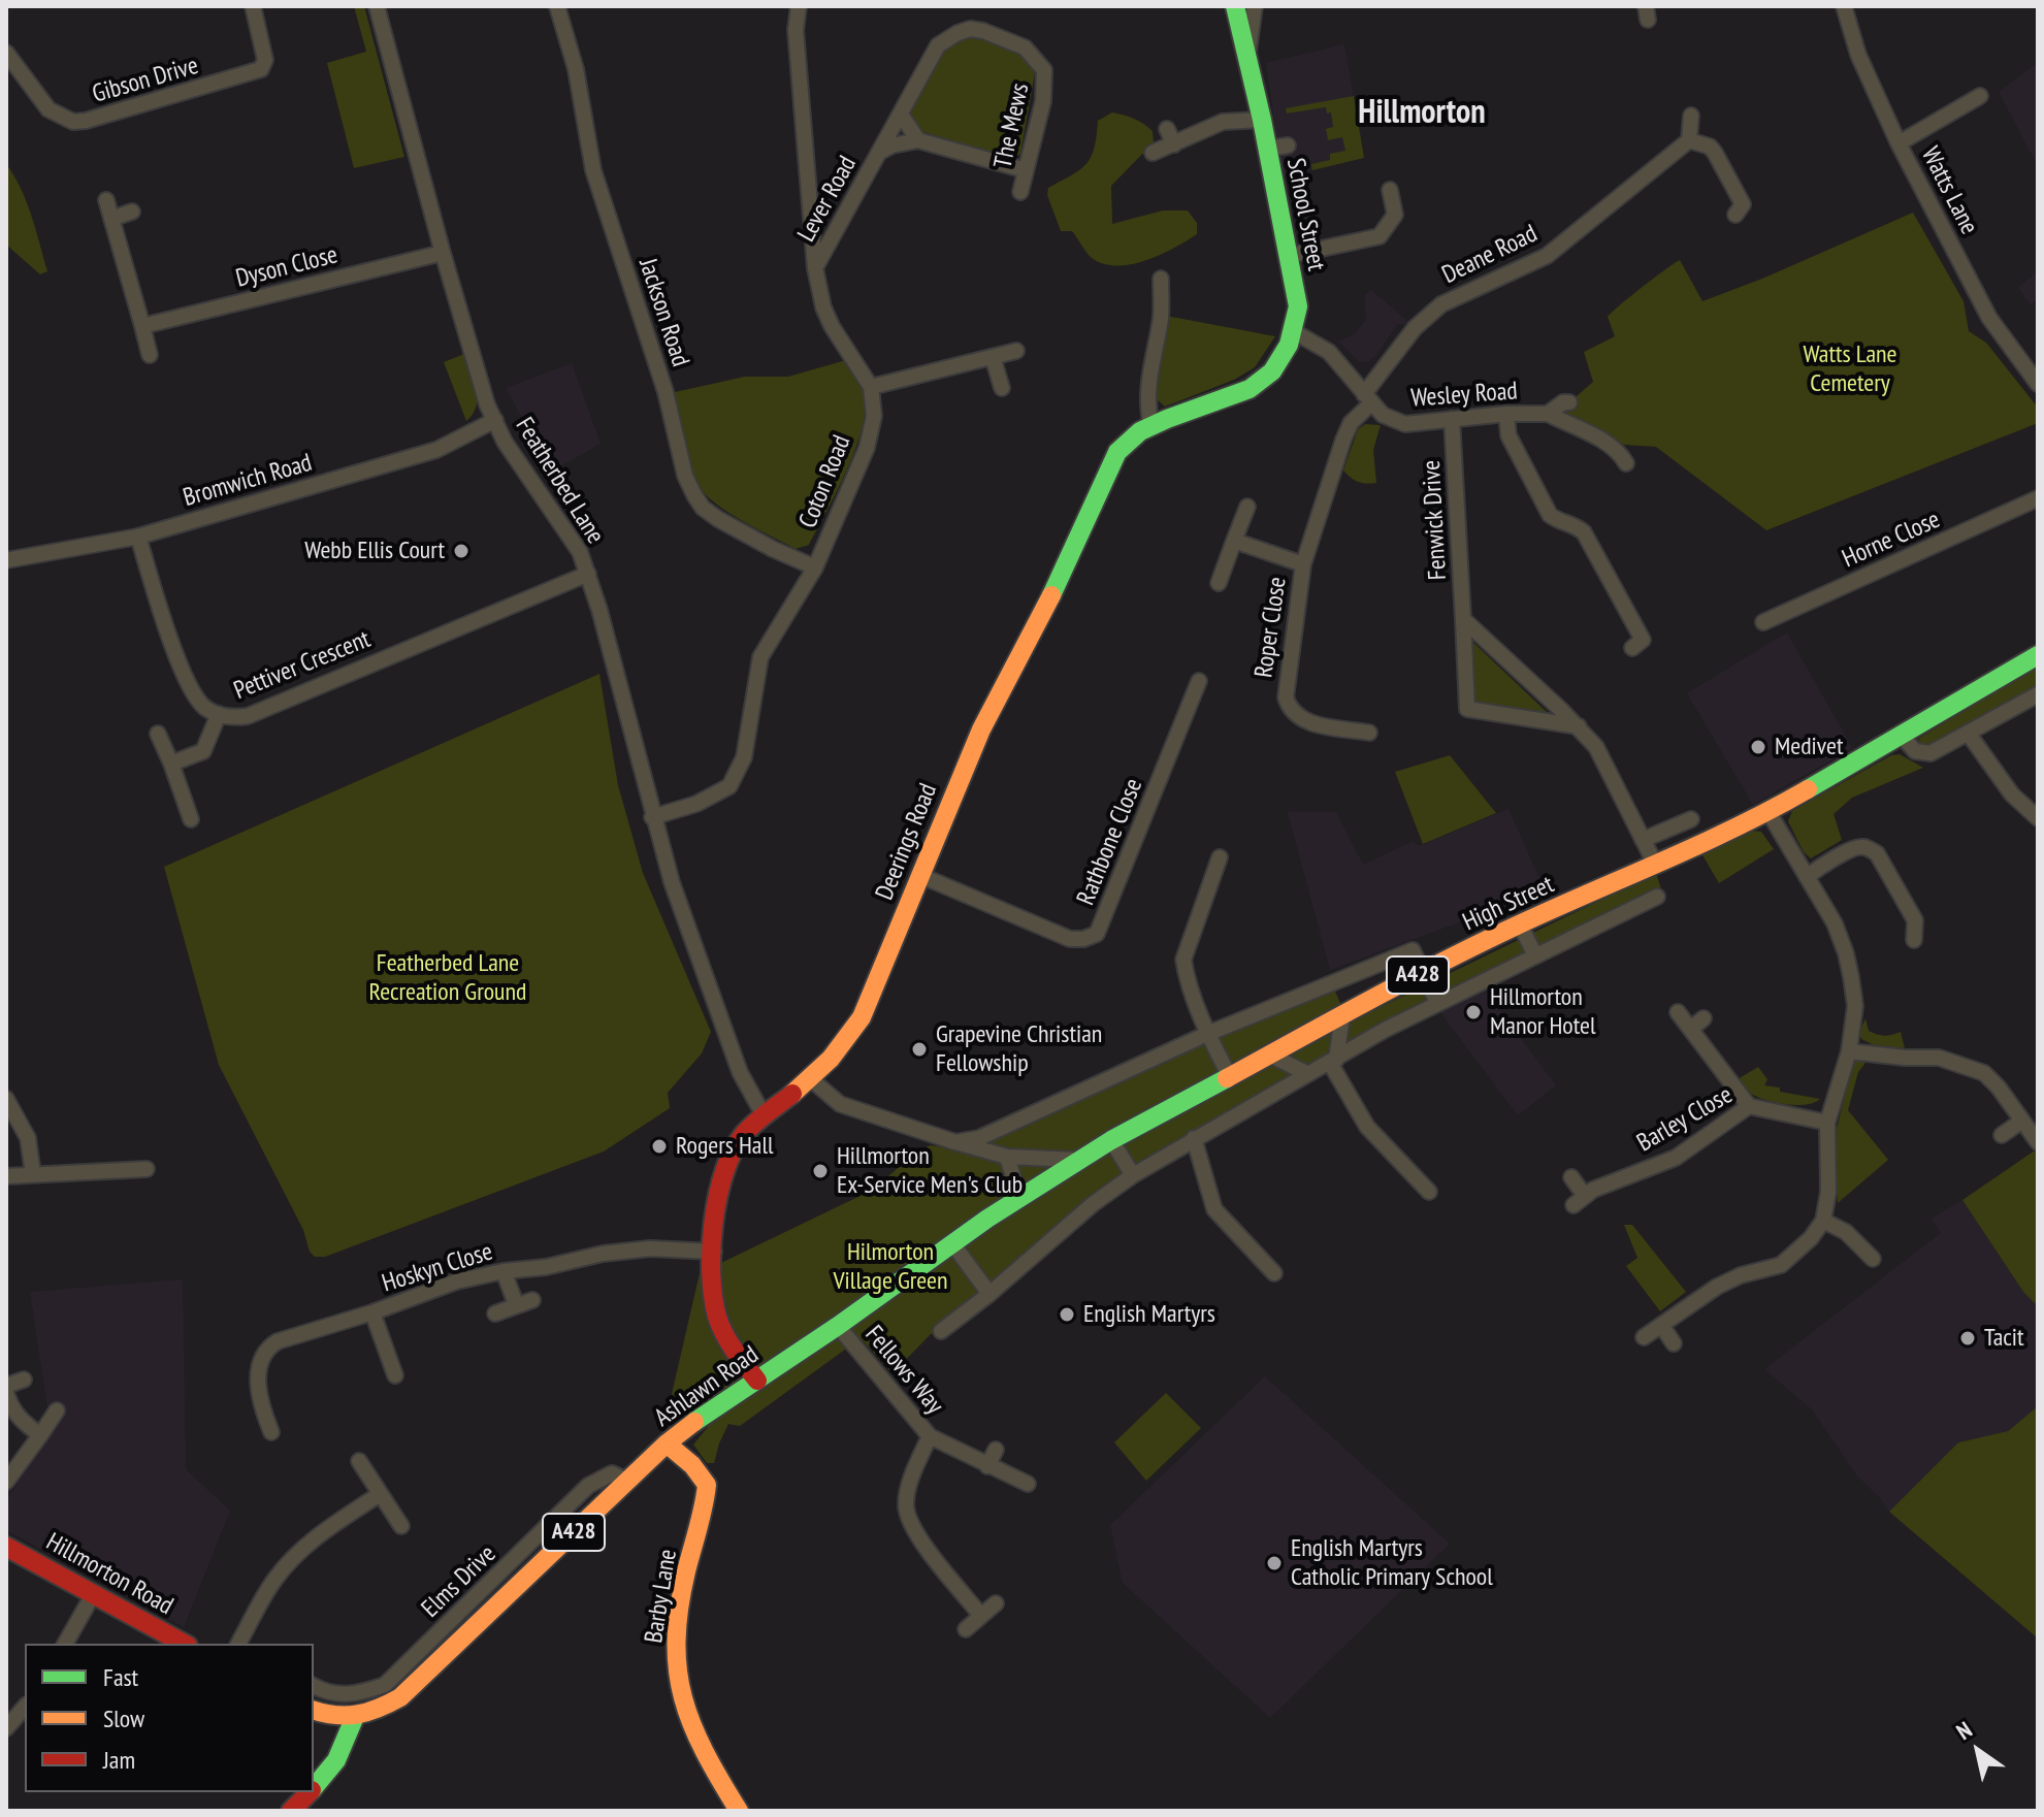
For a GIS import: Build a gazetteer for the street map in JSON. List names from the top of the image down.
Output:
{
  "streets": {
    "main road": [
      "School Street",
      "Deerings Road",
      "High Street",
      "A428",
      "Ashlawn Road",
      "Hillmorton Road",
      "Barby Lane"
    ],
    "street": [
      "Gibson Drive",
      "The Mews",
      "Watts Lane",
      "Lever Road",
      "Deane Road",
      "Dyson Close",
      "Jackson Road",
      "Wesley Road",
      "Bromwich Road",
      "Featherbed Lane",
      "Coton Road",
      "Fenwick Drive",
      "Horne Close",
      "Roper Close",
      "Pettiver Crescent",
      "Rathbone Close",
      "Barley Close",
      "Hoskyn Close",
      "Fellows Way",
      "Elms Drive"
    ]
  },
  "crossings": [
    ["The Mews", "Lever Road"],
    ["School Street", "Wesley Road"],
    ["School Street", "Deerings Road"],
    ["Deane Road", "Wesley Road"],
    ["Deane Road", "Roper Close"],
    ["Dyson Close", "Featherbed Lane"],
    ["Jackson Road", "Coton Road"],
    ["Wesley Road", "Fenwick Drive"],
    ["Wesley Road", "Roper Close"],
    ["Wesley Road", "Deerings Road"],
    ["Bromwich Road", "Featherbed Lane"],
    ["Bromwich Road", "Pettiver Crescent"],
    ["Featherbed Lane", "Coton Road"],
    ["Featherbed Lane", "Pettiver Crescent"],
    ["Featherbed Lane", "Deerings Road"],
    ["Deerings Road", "Rathbone Close"],
    ["Deerings Road", "Hoskyn Close"],
    ["Deerings Road", "Ashlawn Road"],
    ["High Street", "Ashlawn Road"],
    ["Fellows Way", "Ashlawn Road"],
    ["Ashlawn Road", "Elms Drive"],
    ["Ashlawn Road", "Barby Lane"]
  ],
  "districts": ["Hillmorton"],
  "parks": ["Watts Lane Cemetery", "Featherbed Lane Recreation Ground", "Hilmorton Village Green"],
  "places": [
    "Webb Ellis Court",
    "Medivet",
    "Hillmorton Manor Hotel",
    "Grapevine Christian Fellowship",
    "Rogers Hall",
    "Hillmorton Ex-Service Men's Club",
    "English Martyrs",
    "Tacit",
    "English Martyrs Catholic Primary School"
  ],
  "legend": ["Fast", "Slow", "Jam"],
  "north": "top left"
}
